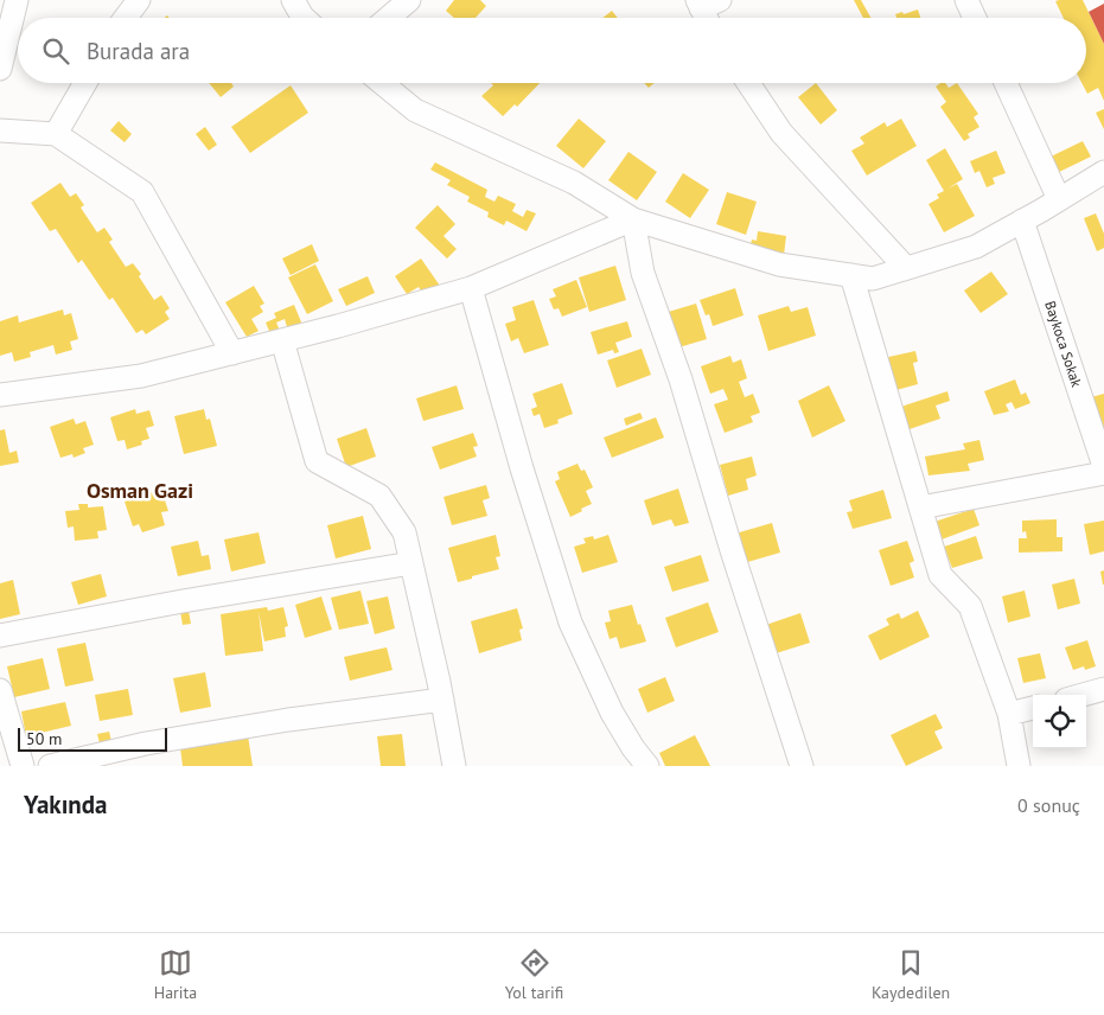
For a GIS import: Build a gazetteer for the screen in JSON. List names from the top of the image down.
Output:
{
  "streets": {
    "street": ["Baykoca Sokak"]
  },
  "districts": ["Osman Gazi"],
  "scale_bar": "50 m",
  "page": {
    "search": "Burada ara",
    "scale": "50 m",
    "heading": ["Yakında", "0 sonuç"],
    "nav": ["Harita", "Yol tarifi", "Kaydedilen"]
  }
}
